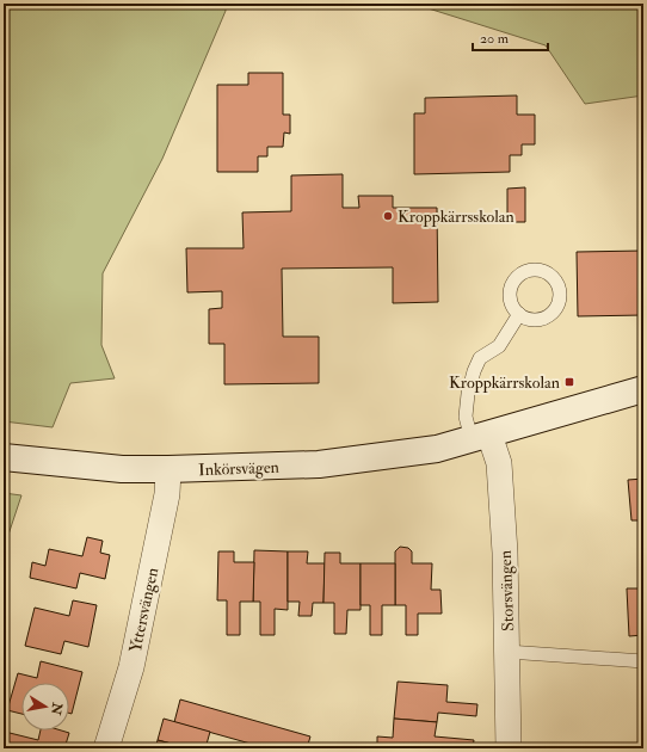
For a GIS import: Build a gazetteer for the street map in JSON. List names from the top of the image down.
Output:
{
  "streets": {
    "street": ["Inkörsvägen", "Storsvängen", "Yttersvängen"]
  },
  "crossings": [
    ["Inkörsvägen", "Storsvängen"],
    ["Inkörsvägen", "Yttersvängen"]
  ],
  "places": {
    "other": ["Kroppkärrsskolan"],
    "transit": ["Kroppkärrskolan"]
  },
  "scale_bar": "20 m",
  "north": "right"
}
